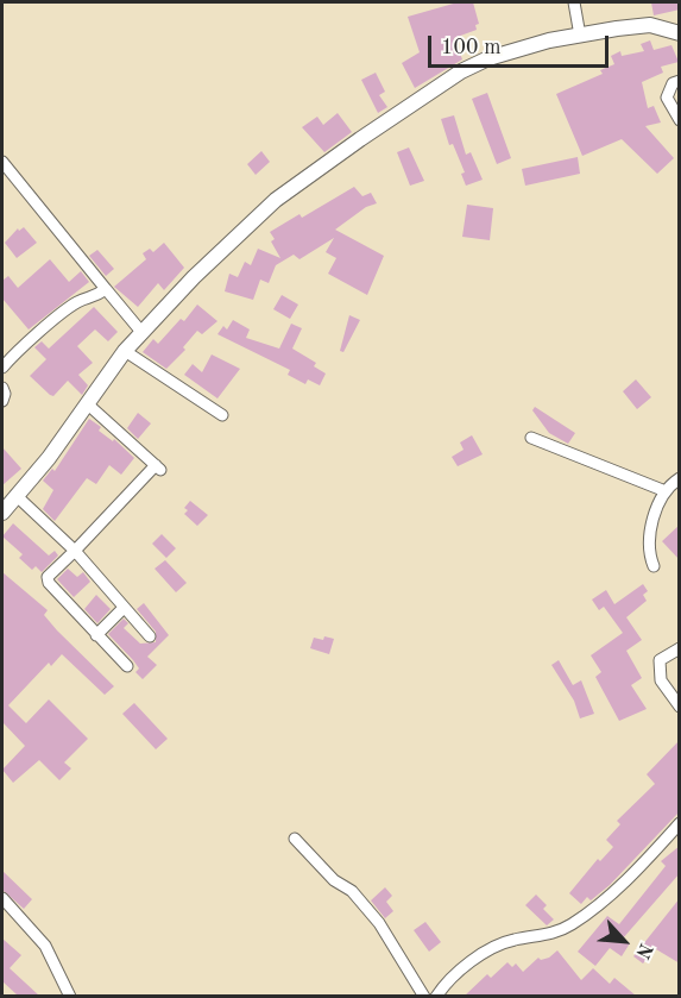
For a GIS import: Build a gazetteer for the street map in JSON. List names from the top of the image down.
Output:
{
  "scale_bar": "100 m",
  "north": "bottom right"
}
